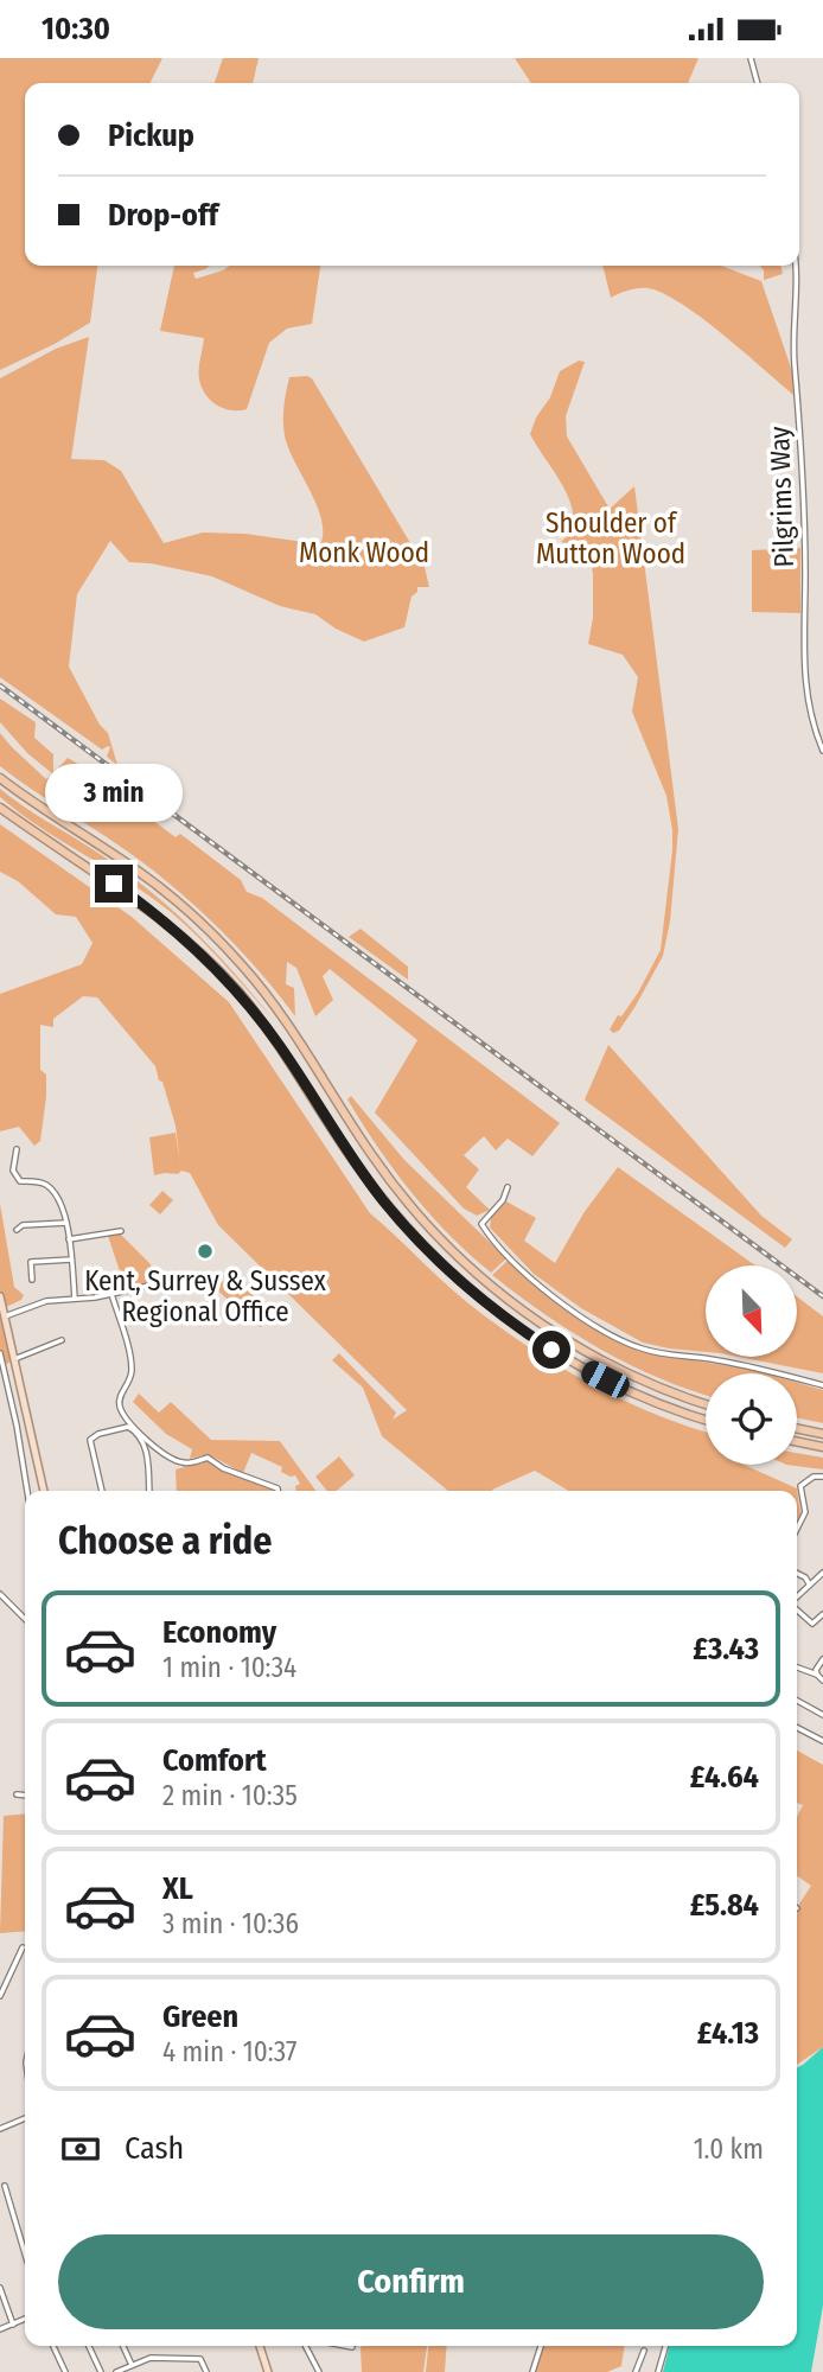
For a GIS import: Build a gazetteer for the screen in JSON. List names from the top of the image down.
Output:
{
  "streets": {
    "street": ["Pilgrims Way"]
  },
  "parks": ["Shoulder of Mutton Wood", "Monk Wood"],
  "places": ["Kent, Surrey & Sussex Regional Office"],
  "north": "bottom right",
  "page": {
    "status": "10:30",
    "banner": ["Pickup", "Drop-off"],
    "bubble": "3 min",
    "heading": "Choose a ride",
    "list": [
      {
        "name": "Economy",
        "note": "1 min · 10:34",
        "value": "£3.43"
      },
      {
        "name": "Comfort",
        "note": "2 min · 10:35",
        "value": "£4.64"
      },
      {
        "name": "XL",
        "note": "3 min · 10:36",
        "value": "£5.84"
      },
      {
        "name": "Green",
        "note": "4 min · 10:37",
        "value": "£4.13"
      }
    ],
    "pay": ["Cash", "1.0 km"],
    "buttons": "Confirm"
  }
}
